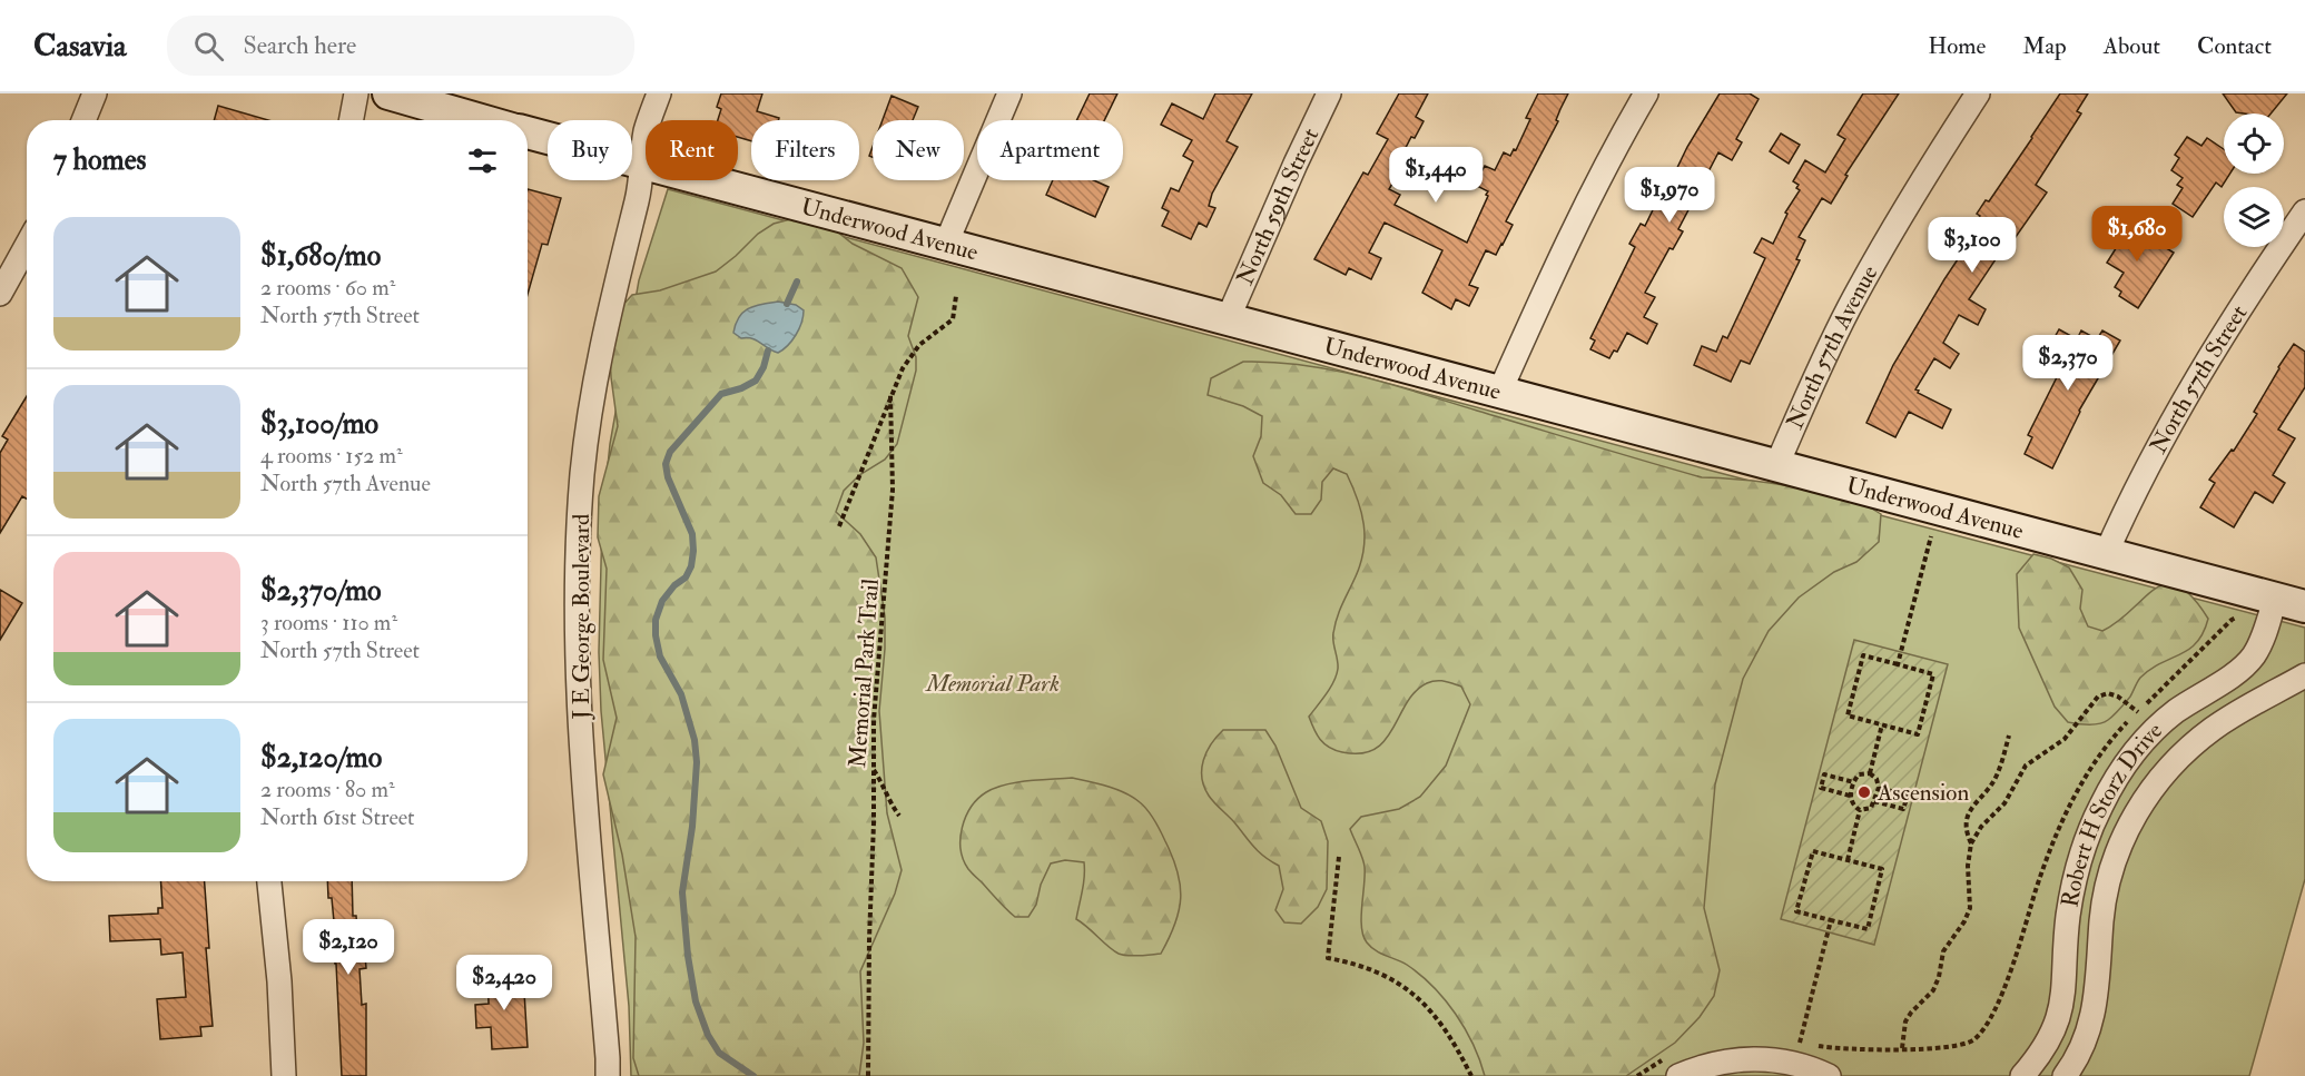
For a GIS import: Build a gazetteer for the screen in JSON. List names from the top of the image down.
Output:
{
  "streets": {
    "main road": ["Underwood Avenue"],
    "street": [
      "North 59th Street",
      "North 57th Avenue",
      "North 57th Street",
      "J E George Boulevard",
      "Robert H Storz Drive"
    ],
    "path": ["Memorial Park Trail"]
  },
  "crossings": [
    ["North 59th Street", "Underwood Avenue"],
    ["Underwood Avenue", "North 57th Avenue"],
    ["Underwood Avenue", "North 57th Street"],
    ["Underwood Avenue", "J E George Boulevard"],
    ["Underwood Avenue", "Robert H Storz Drive"]
  ],
  "parks": ["Memorial Park"],
  "places": ["Ascension"],
  "page": {
    "header": "Casavia",
    "search": "Search here",
    "nav": [
      "Home",
      "Map",
      "About",
      "Contact"
    ],
    "chip": [
      "Buy",
      "Rent",
      "Filters",
      "New",
      "Apartment"
    ],
    "heading": "7 homes",
    "price": [
      "$1,440",
      "$1,970",
      "$1,680",
      "$3,100",
      "$2,370",
      "$2,120",
      "$2,420"
    ],
    "list": [
      {
        "name": "$1,680/mo",
        "note": "2 rooms · 60 m² · North 57th Street"
      },
      {
        "name": "$3,100/mo",
        "note": "4 rooms · 152 m² · North 57th Avenue"
      },
      {
        "name": "$2,370/mo",
        "note": "3 rooms · 110 m² · North 57th Street"
      },
      {
        "name": "$2,120/mo",
        "note": "2 rooms · 80 m² · North 61st Street"
      }
    ]
  }
}
